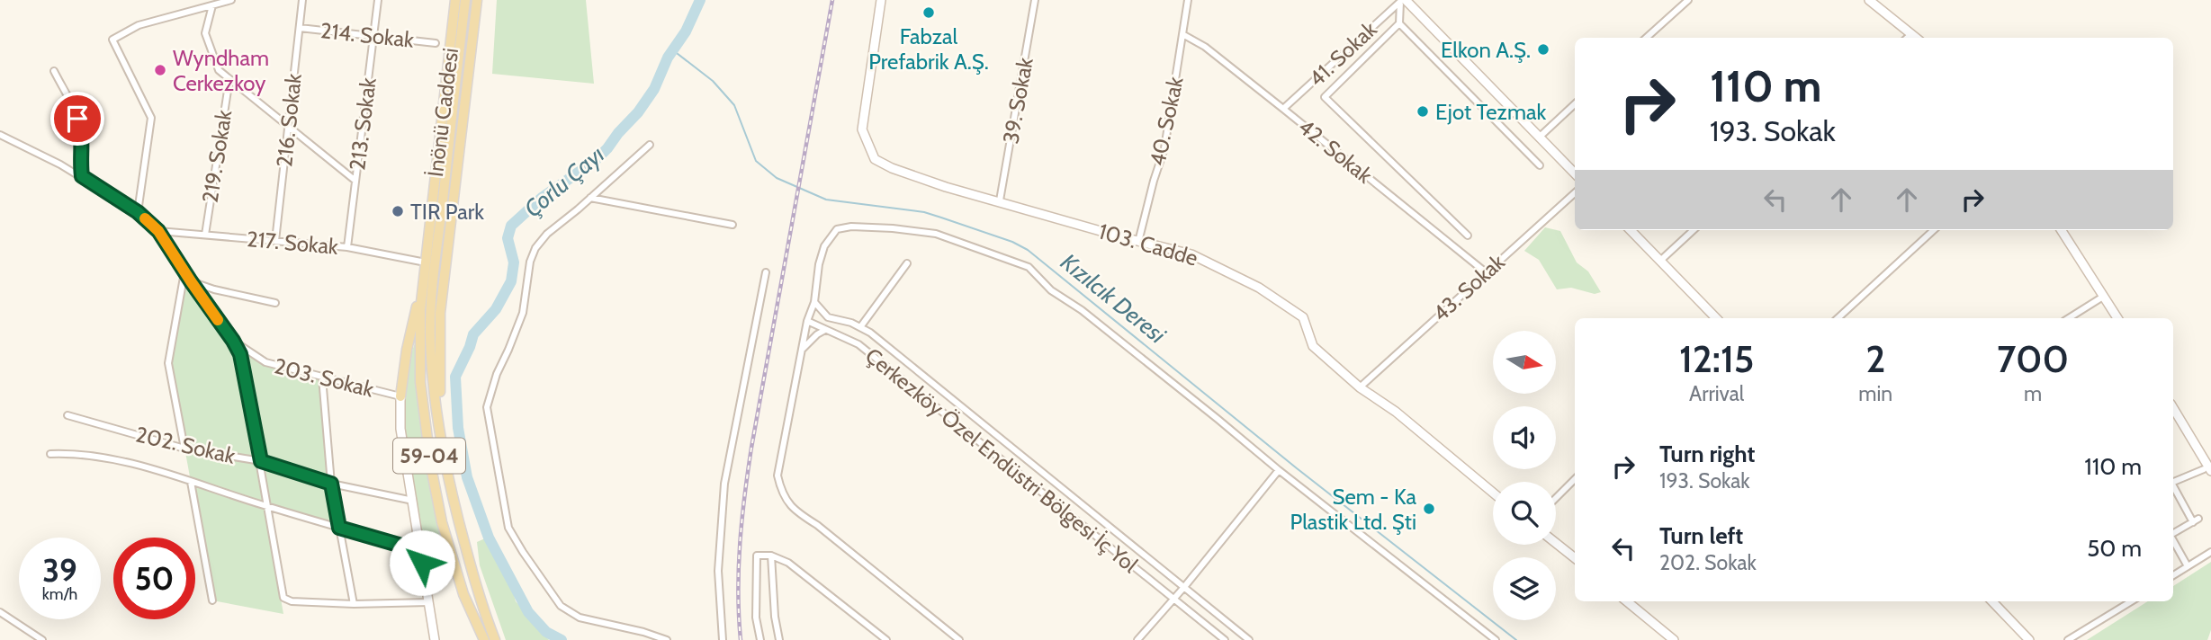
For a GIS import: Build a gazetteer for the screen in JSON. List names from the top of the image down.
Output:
{
  "streets": {
    "main road": ["İnönü Caddesi", "59-04"],
    "street": [
      "214. Sokak",
      "41. Sokak",
      "39. Sokak",
      "216. Sokak",
      "40. Sokak",
      "213. Sokak",
      "42. Sokak",
      "219. Sokak",
      "217. Sokak",
      "103. Cadde",
      "43. Sokak",
      "203. Sokak",
      "202. Sokak",
      "Çerkezköy Özel Endüstri Bölgesi İç Yol"
    ]
  },
  "crossings": [
    ["214. Sokak", "216. Sokak"],
    ["214. Sokak", "213. Sokak"],
    ["41. Sokak", "42. Sokak"],
    ["39. Sokak", "103. Cadde"],
    ["İnönü Caddesi", "217. Sokak"],
    ["İnönü Caddesi", "59-04"],
    ["216. Sokak", "217. Sokak"],
    ["40. Sokak", "42. Sokak"],
    ["40. Sokak", "103. Cadde"],
    ["213. Sokak", "217. Sokak"],
    ["42. Sokak", "43. Sokak"],
    ["219. Sokak", "217. Sokak"],
    ["217. Sokak", "203. Sokak"],
    ["217. Sokak", "59-04"],
    ["103. Cadde", "43. Sokak"]
  ],
  "water": ["Çorlu Çayı", "Kızılcık Deresi"],
  "places": [
    "Fabzal Prefabrik A.Ş.",
    "Elkon A.Ş.",
    "Wyndham Cerkezkoy",
    "Ejot Tezmak",
    "TIR Park",
    "Sem - Ka Plastik Ltd. Şti"
  ],
  "north": "right",
  "page": {
    "turn": ["110 m", "193. Sokak"],
    "eta": [
      "12:15",
      "Arrival",
      "2",
      "min",
      "700",
      "m"
    ],
    "list": [
      {
        "name": "Turn right",
        "note": "193. Sokak",
        "value": "110 m"
      },
      {
        "name": "Turn left",
        "note": "202. Sokak",
        "value": "50 m"
      }
    ],
    "speed": "39 km/h",
    "limit": "50"
  }
}
